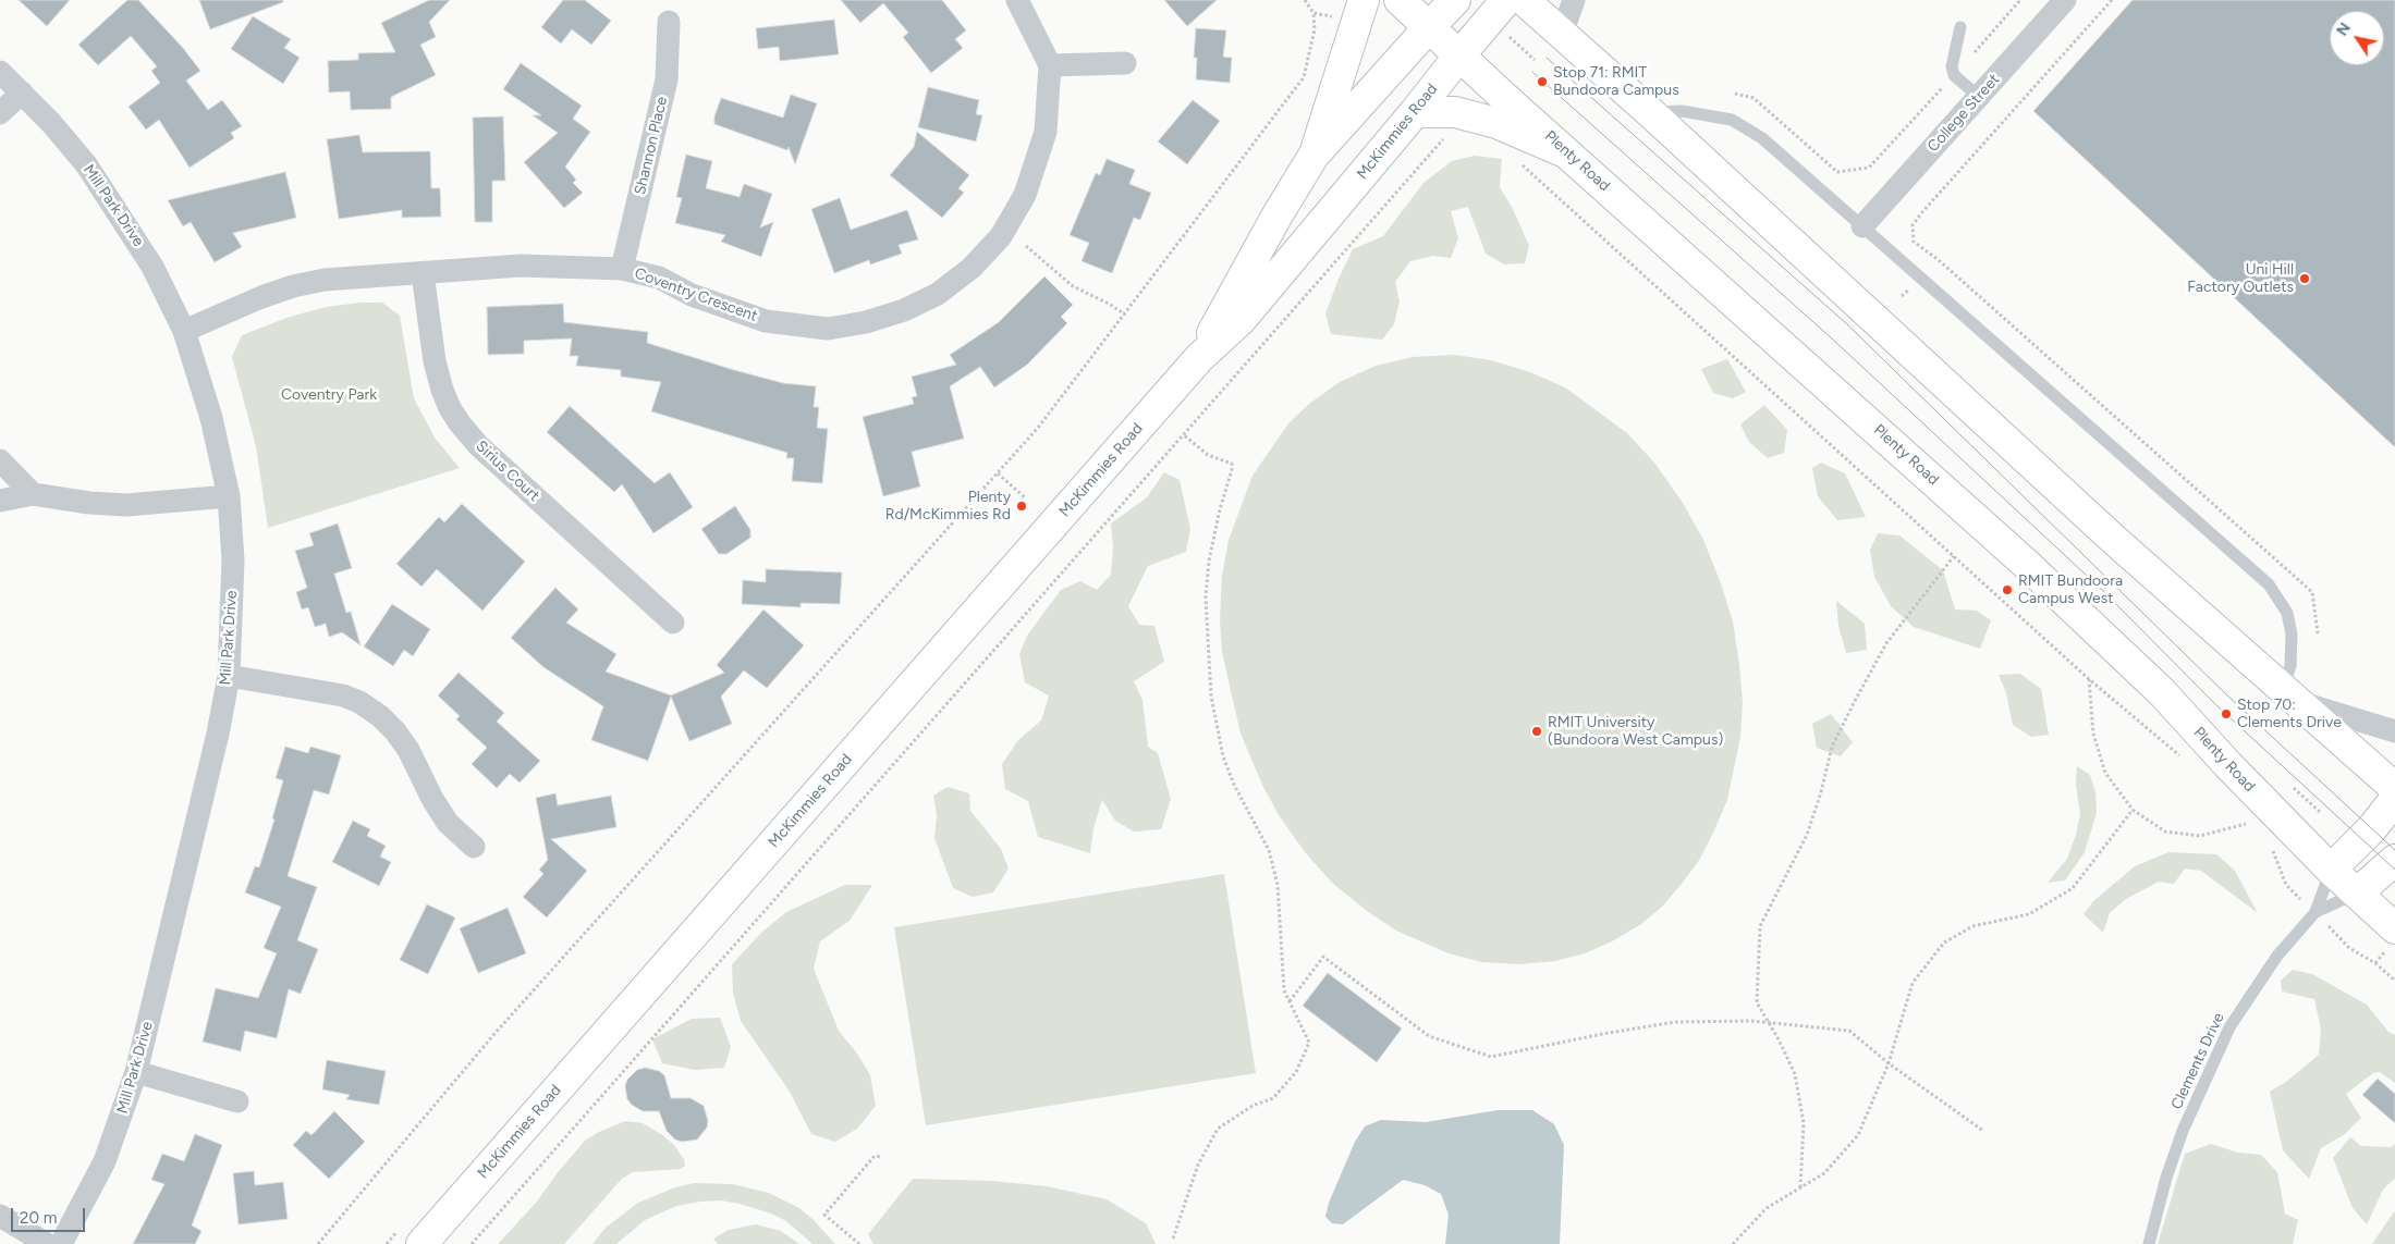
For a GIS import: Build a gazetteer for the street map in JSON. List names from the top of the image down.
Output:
{
  "streets": {
    "main road": ["McKimmies Road", "Plenty Road"],
    "street": [
      "College Street",
      "Shannon Place",
      "Mill Park Drive",
      "Coventry Crescent",
      "Sirius Court"
    ],
    "lane": ["Clements Drive"]
  },
  "crossings": [
    ["McKimmies Road", "Plenty Road"],
    ["Shannon Place", "Coventry Crescent"],
    ["Plenty Road", "Clements Drive"],
    ["Mill Park Drive", "Coventry Crescent"],
    ["Coventry Crescent", "Sirius Court"]
  ],
  "parks": ["Coventry Park"],
  "places": [
    "Stop 71: RMIT Bundoora Campus",
    "Uni Hill Factory Outlets",
    "Plenty Rd/McKimmies Rd",
    "RMIT Bundoora Campus West",
    "Stop 70: Clements Drive",
    "RMIT University (Bundoora West Campus)"
  ],
  "scale_bar": "20 m",
  "north": "top left"
}
